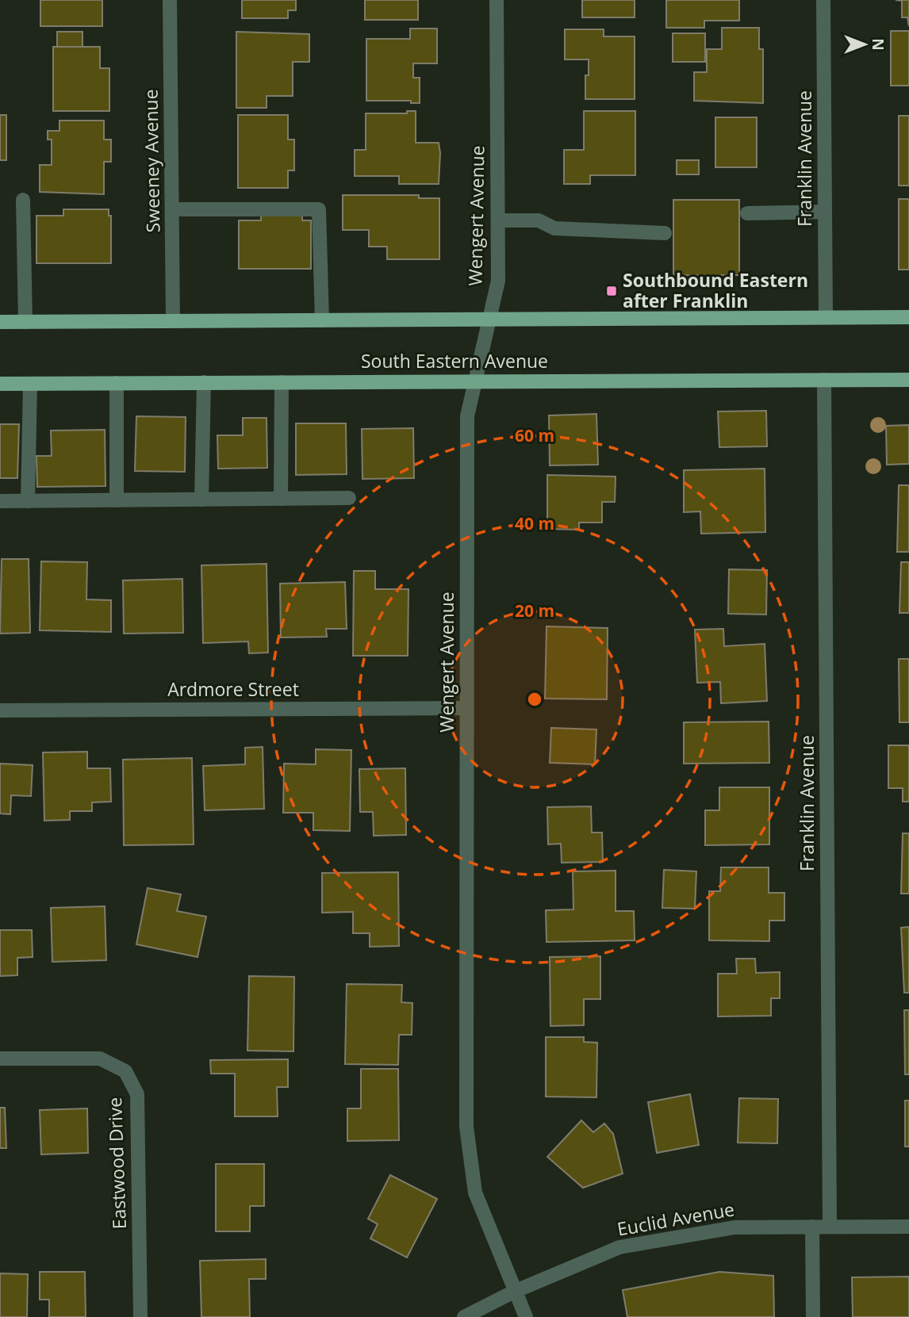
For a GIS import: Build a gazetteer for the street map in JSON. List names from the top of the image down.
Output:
{
  "streets": {
    "main road": ["South Eastern Avenue"],
    "street": [
      "Franklin Avenue",
      "Sweeney Avenue",
      "Wengert Avenue",
      "Ardmore Street",
      "Eastwood Drive",
      "Euclid Avenue"
    ]
  },
  "crossings": [
    ["Franklin Avenue", "South Eastern Avenue"],
    ["Franklin Avenue", "Euclid Avenue"],
    ["Wengert Avenue", "South Eastern Avenue"],
    ["Wengert Avenue", "Ardmore Street"],
    ["Wengert Avenue", "Euclid Avenue"]
  ],
  "places": {
    "transit": ["Southbound Eastern after Franklin"]
  },
  "north": "right",
  "rings": ["60 m", "40 m", "20 m"]
}
